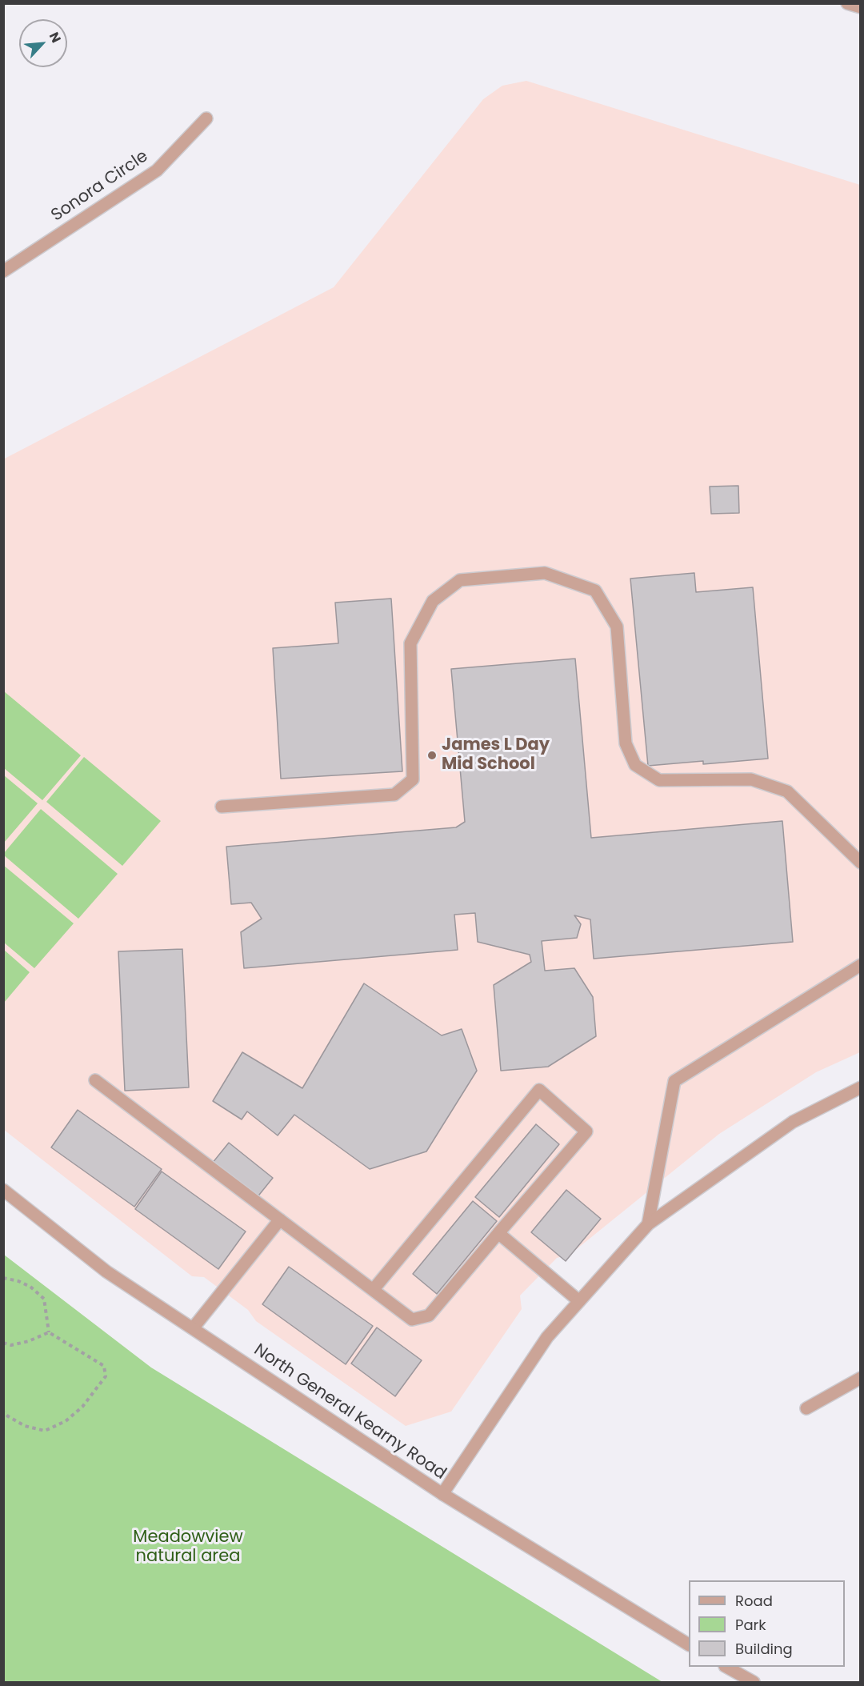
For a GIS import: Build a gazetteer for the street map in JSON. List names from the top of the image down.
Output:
{
  "streets": {
    "street": ["Sonora Circle", "North General Kearny Road"]
  },
  "parks": ["Meadowview natural area"],
  "places": ["James L Day Mid School"],
  "legend": ["Road", "Park", "Building"],
  "north": "top right"
}
